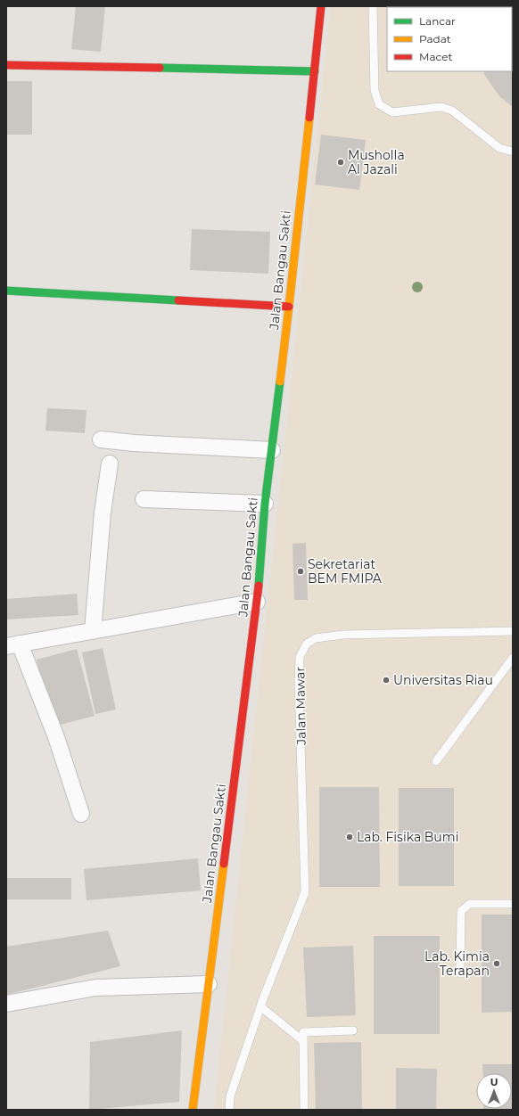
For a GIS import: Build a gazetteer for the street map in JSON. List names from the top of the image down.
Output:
{
  "streets": {
    "street": ["Jalan Bangau Sakti"],
    "lane": ["Jalan Mawar"]
  },
  "places": [
    "Musholla Al Jazali",
    "Sekretariat BEM FMIPA",
    "Universitas Riau",
    "Lab. Fisika Bumi",
    "Lab. Kimia Terapan"
  ],
  "legend": ["Lancar", "Padat", "Macet"],
  "north": "top"
}
